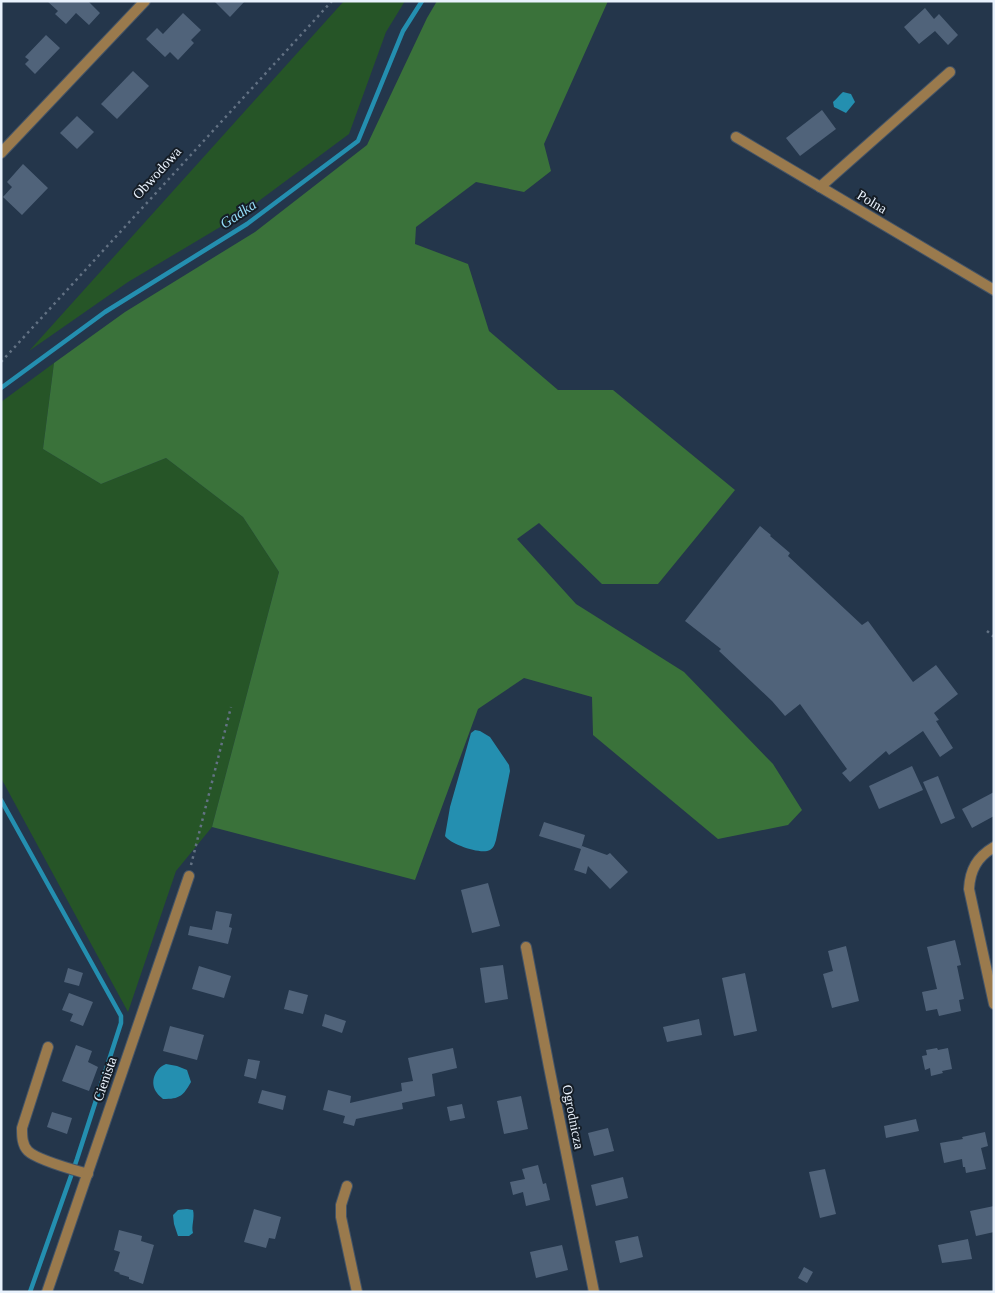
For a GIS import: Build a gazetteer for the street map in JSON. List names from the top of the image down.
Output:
{
  "streets": {
    "street": ["Polna", "Cienista", "Ogrodnicza"],
    "path": ["Obwodowa"]
  },
  "water": ["Gadka"]
}
